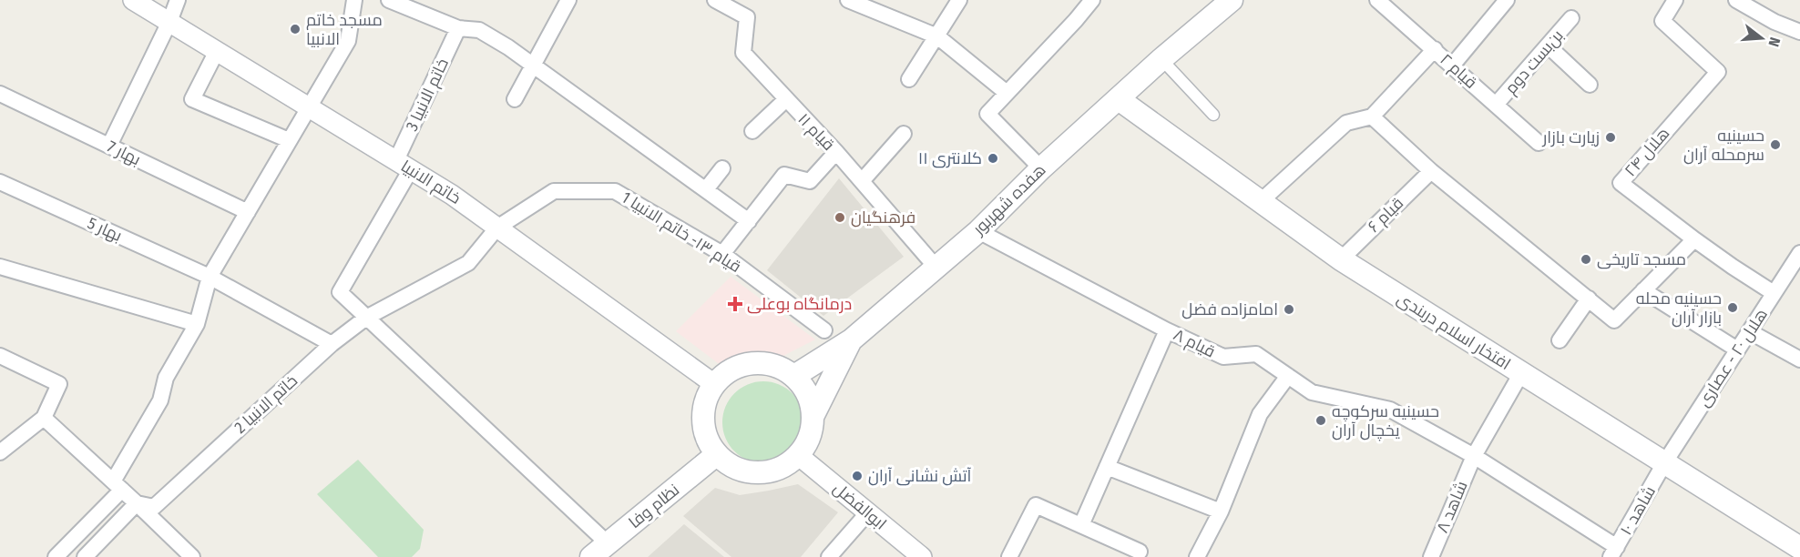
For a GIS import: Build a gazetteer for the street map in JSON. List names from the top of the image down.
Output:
{
  "streets": {
    "main road": ["هفده شهریور", "افتخار اسلام دربندی", "نظام وفا"],
    "street": [
      "بن‌بست دوم",
      "قیام ۲",
      "خاتم الانبیا 3",
      "قیام ۱۱",
      "هلال ۲۴",
      "بهار 7",
      "خاتم الانبیا",
      "قیام ۶",
      "بهار 5",
      "قیام ۱۳- خاتم الانبیا 1",
      "قیام ۸",
      "هلال ۲۰ - عصاری",
      "خاتم الانبیا 2",
      "ابوالفضل",
      "شاهد ۸",
      "شاهد ۱۰"
    ]
  },
  "crossings": [
    ["بن‌بست دوم", "قیام ۲"],
    ["خاتم الانبیا 3", "خاتم الانبیا"],
    ["خاتم الانبیا 3", "خاتم الانبیا 2"],
    ["قیام ۱۱", "هفده شهریور"],
    ["خاتم الانبیا", "هفده شهریور"],
    ["خاتم الانبیا", "قیام ۱۳- خاتم الانبیا 1"],
    ["خاتم الانبیا", "خاتم الانبیا 2"],
    ["خاتم الانبیا", "نظام وفا"],
    ["خاتم الانبیا", "ابوالفضل"],
    ["هفده شهریور", "افتخار اسلام دربندی"],
    ["هفده شهریور", "قیام ۸"],
    ["هفده شهریور", "نظام وفا"],
    ["هفده شهریور", "ابوالفضل"],
    ["قیام ۶", "افتخار اسلام دربندی"],
    ["بهار 5", "خاتم الانبیا 2"],
    ["قیام ۱۳- خاتم الانبیا 1", "خاتم الانبیا 2"],
    ["افتخار اسلام دربندی", "هلال ۲۰ - عصاری"],
    ["افتخار اسلام دربندی", "شاهد ۸"],
    ["افتخار اسلام دربندی", "شاهد ۱۰"],
    ["قیام ۸", "شاهد ۸"],
    ["قیام ۸", "شاهد ۱۰"],
    ["هلال ۲۰ - عصاری", "شاهد ۱۰"],
    ["نظام وفا", "ابوالفضل"]
  ],
  "places": {
    "other": [
      "مسجد خاتم الانبیا",
      "زیارت بازار",
      "حسینیه سرمحله آران",
      "کلانتری ۱۱",
      "فرهنگیان",
      "مسجد تاریخی",
      "حسینیه محله بازار آران",
      "امامزاده فضل",
      "حسینیه سرکوچه یخچال آران",
      "آتش نشانی آران"
    ],
    "health": ["درمانگاه بوعلی"]
  },
  "north": "right"
}
